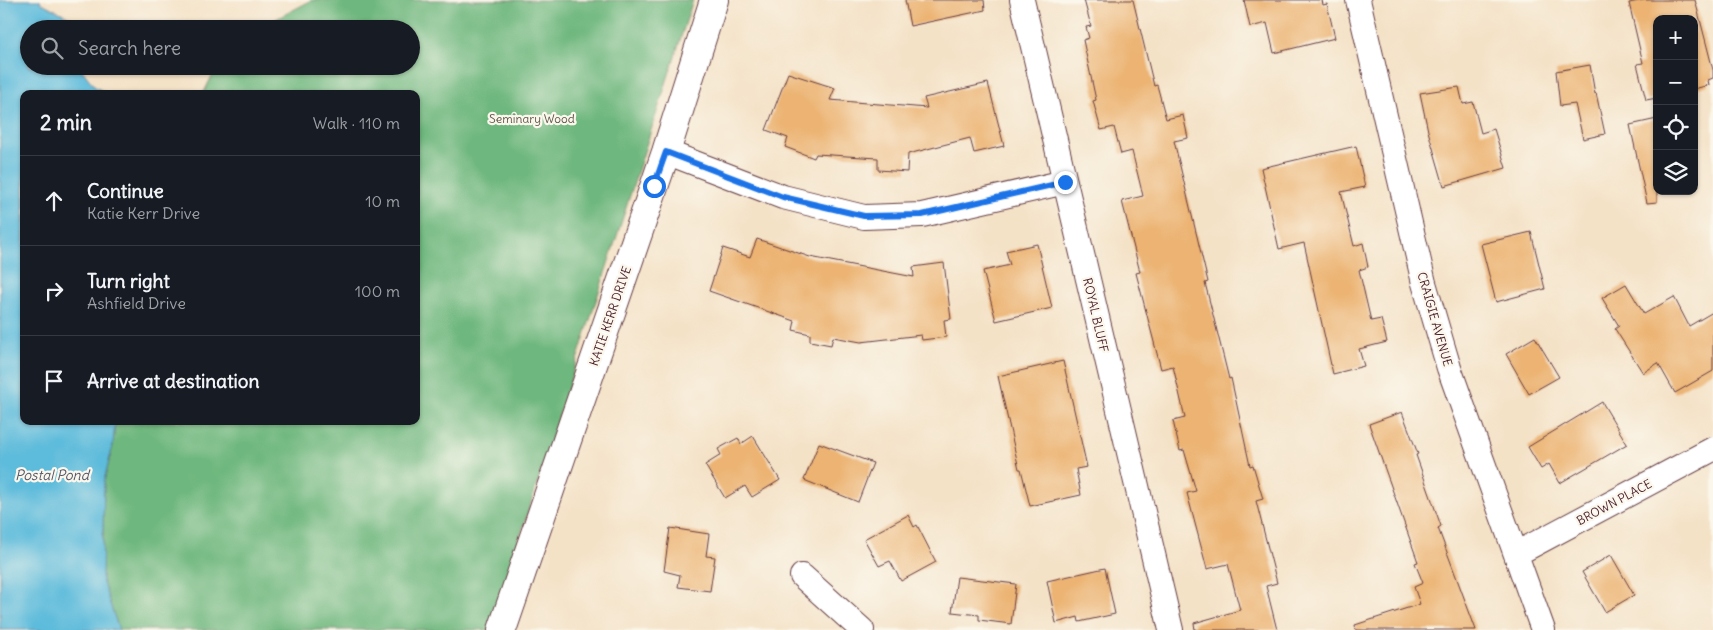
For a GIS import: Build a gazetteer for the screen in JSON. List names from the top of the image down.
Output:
{
  "streets": {
    "street": [
      "ROYAL BLUFF",
      "KATIE KERR DRIVE",
      "CRAIGIE AVENUE",
      "BROWN PLACE"
    ]
  },
  "crossings": [
    ["CRAIGIE AVENUE", "BROWN PLACE"]
  ],
  "water": ["Postal Pond"],
  "parks": ["Seminary Wood"],
  "page": {
    "map_buttons": ["+", "−"],
    "search": "Search here",
    "heading": ["2 min", "Walk · 110 m"],
    "list": [
      ["Continue", "Katie Kerr Drive", "10 m"],
      ["Turn right", "Ashfield Drive", "100 m"],
      "Arrive at destination"
    ]
  }
}
